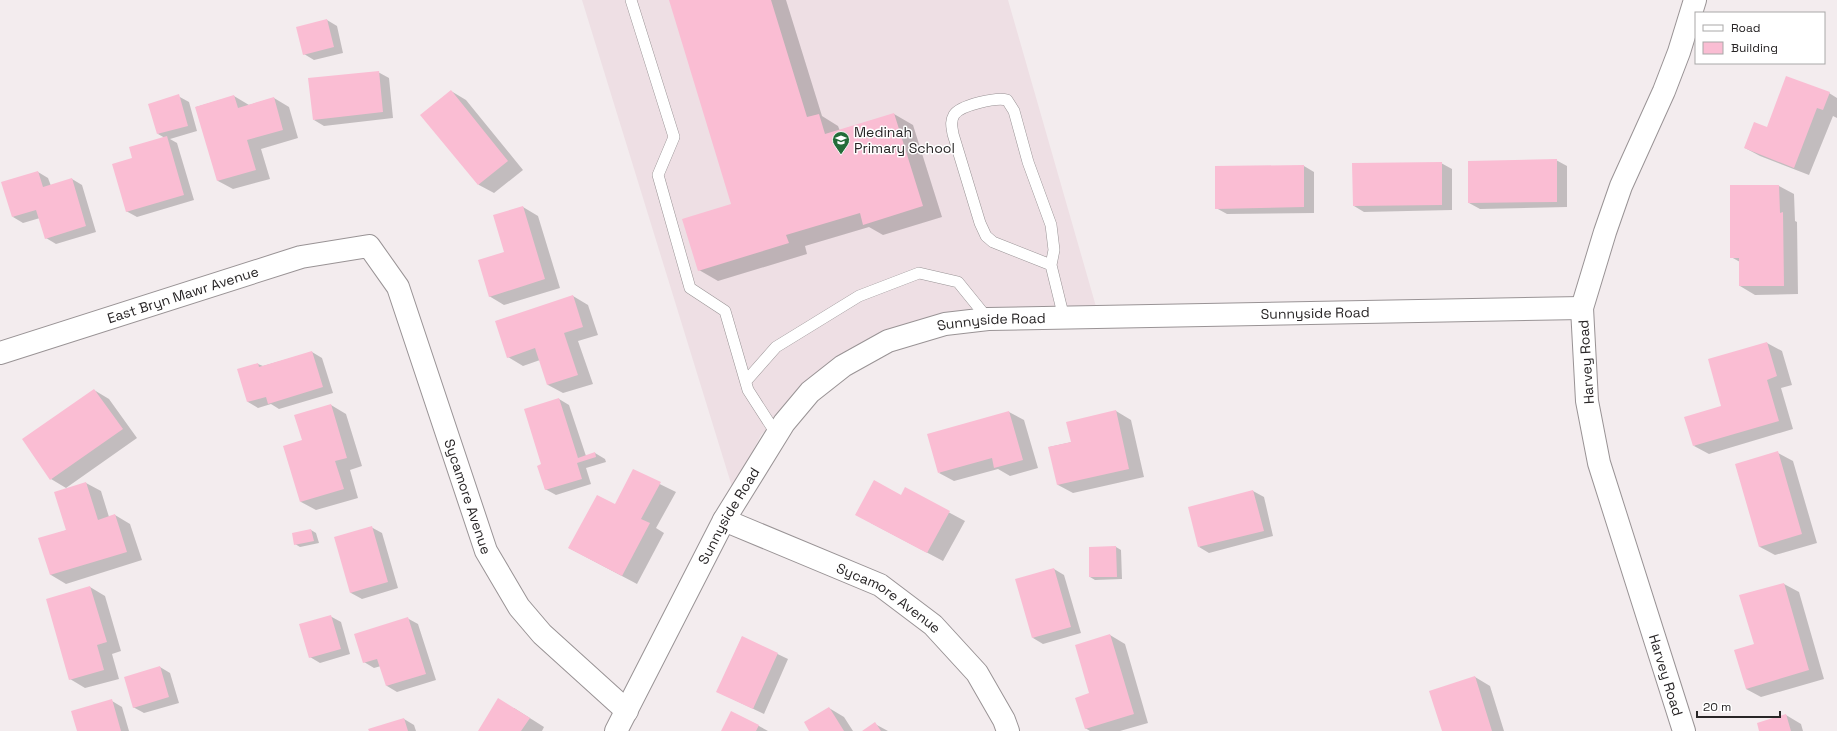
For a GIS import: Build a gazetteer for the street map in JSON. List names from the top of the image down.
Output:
{
  "streets": {
    "street": [
      "East Bryn Mawr Avenue",
      "Sunnyside Road",
      "Harvey Road",
      "Sycamore Avenue"
    ]
  },
  "crossings": [
    ["East Bryn Mawr Avenue", "Sycamore Avenue"],
    ["Sunnyside Road", "Harvey Road"],
    ["Sunnyside Road", "Sycamore Avenue"]
  ],
  "places": {
    "school or university": ["Medinah Primary School"]
  },
  "legend": ["Road", "Building"],
  "scale_bar": "20 m"
}
